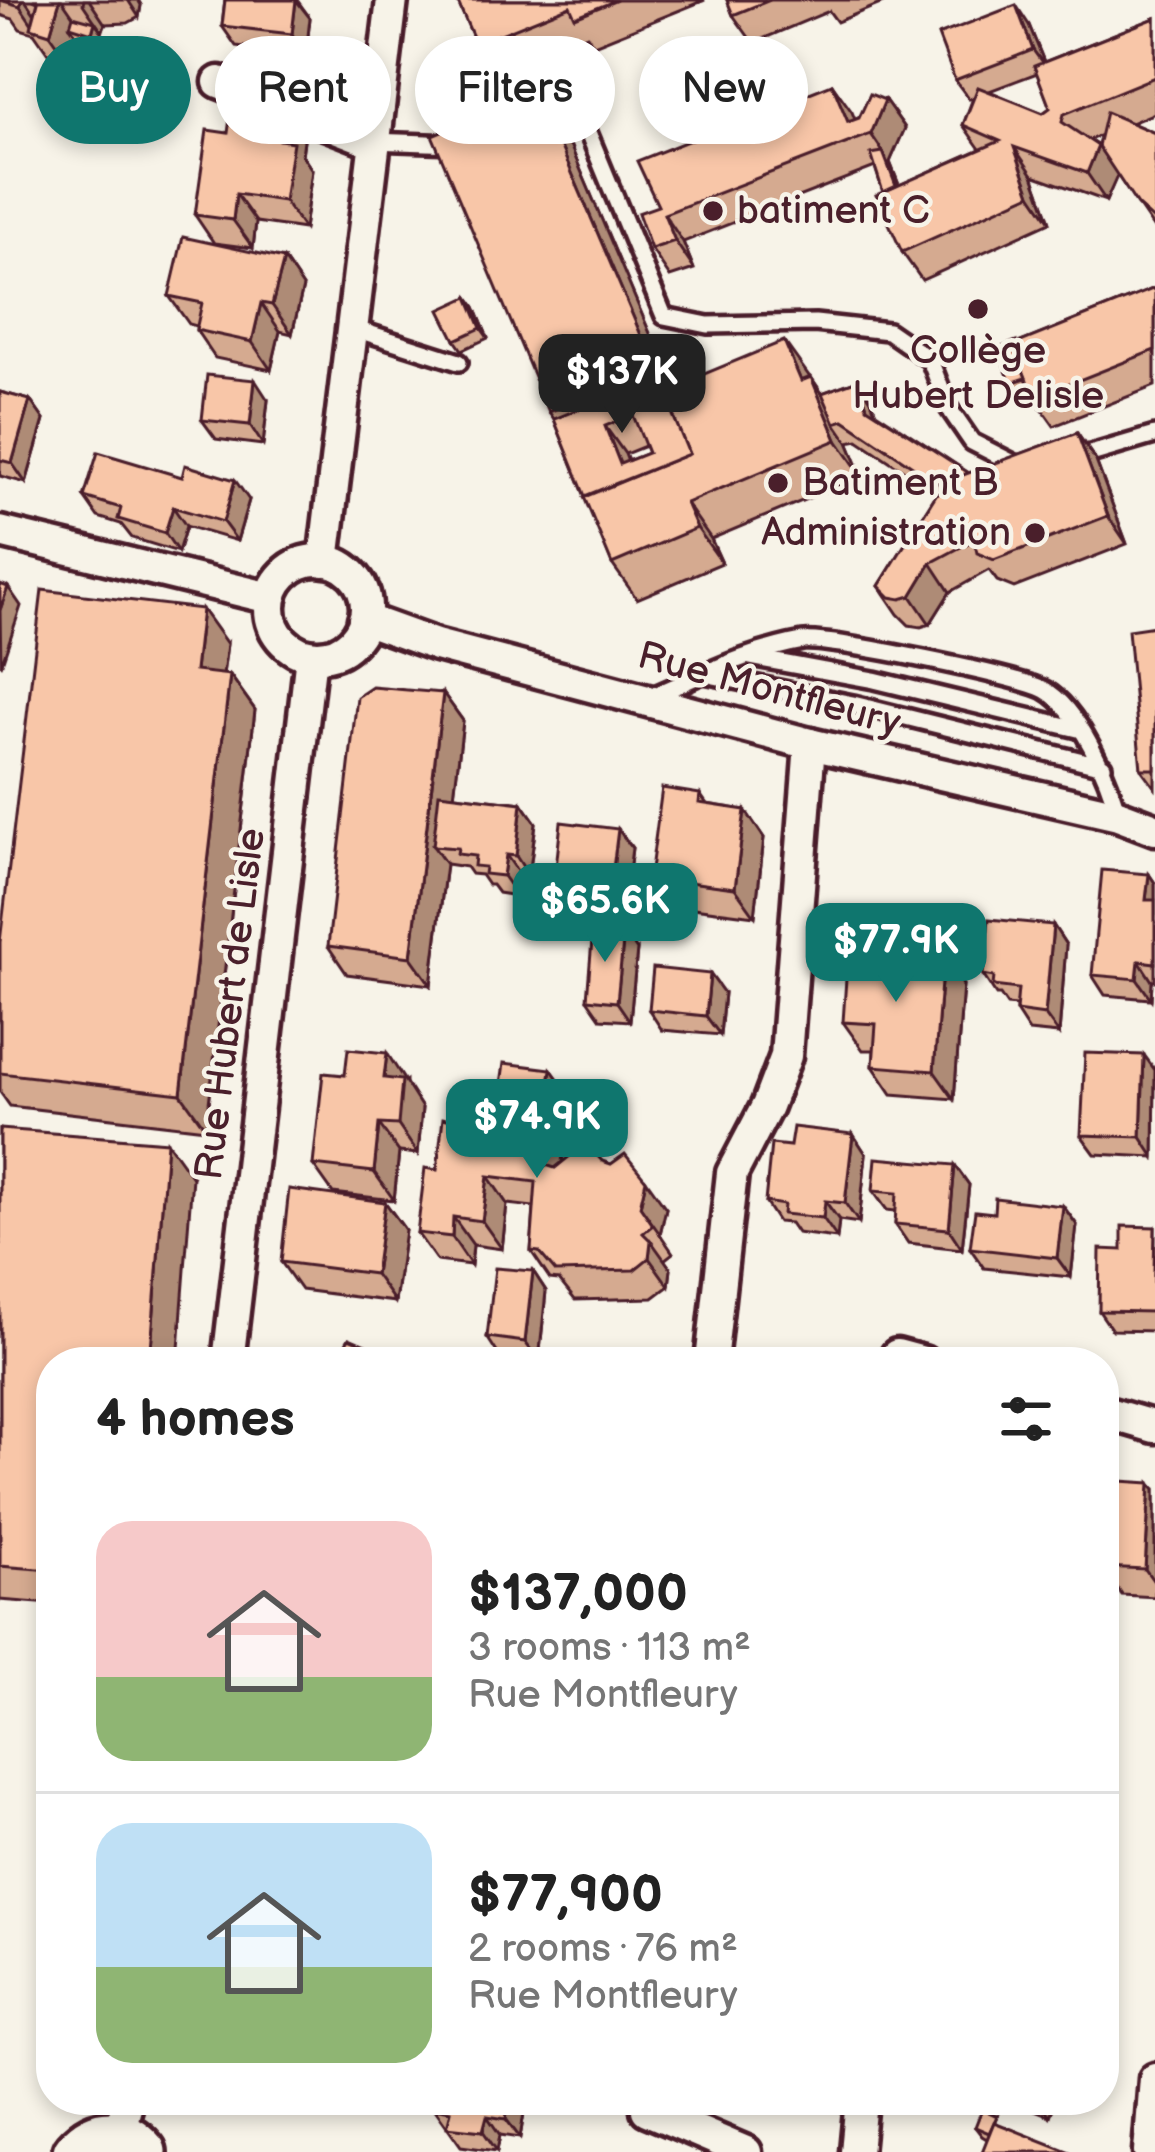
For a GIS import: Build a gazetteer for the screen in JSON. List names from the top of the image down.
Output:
{
  "streets": {
    "street": ["Rue Montfleury", "Rue Hubert de Lisle"]
  },
  "crossings": [
    ["Rue Montfleury", "Rue Hubert de Lisle"]
  ],
  "places": [
    "batiment C",
    "Collège Hubert Delisle",
    "Batiment B",
    "Administration"
  ],
  "page": {
    "chip": [
      "Buy",
      "Rent",
      "Filters",
      "New"
    ],
    "price": [
      "$137K",
      "$65.6K",
      "$77.9K",
      "$74.9K"
    ],
    "heading": "4 homes",
    "list": [
      {
        "name": "$137,000",
        "note": "3 rooms · 113 m² · Rue Montfleury"
      },
      {
        "name": "$77,900",
        "note": "2 rooms · 76 m² · Rue Montfleury"
      }
    ]
  }
}
